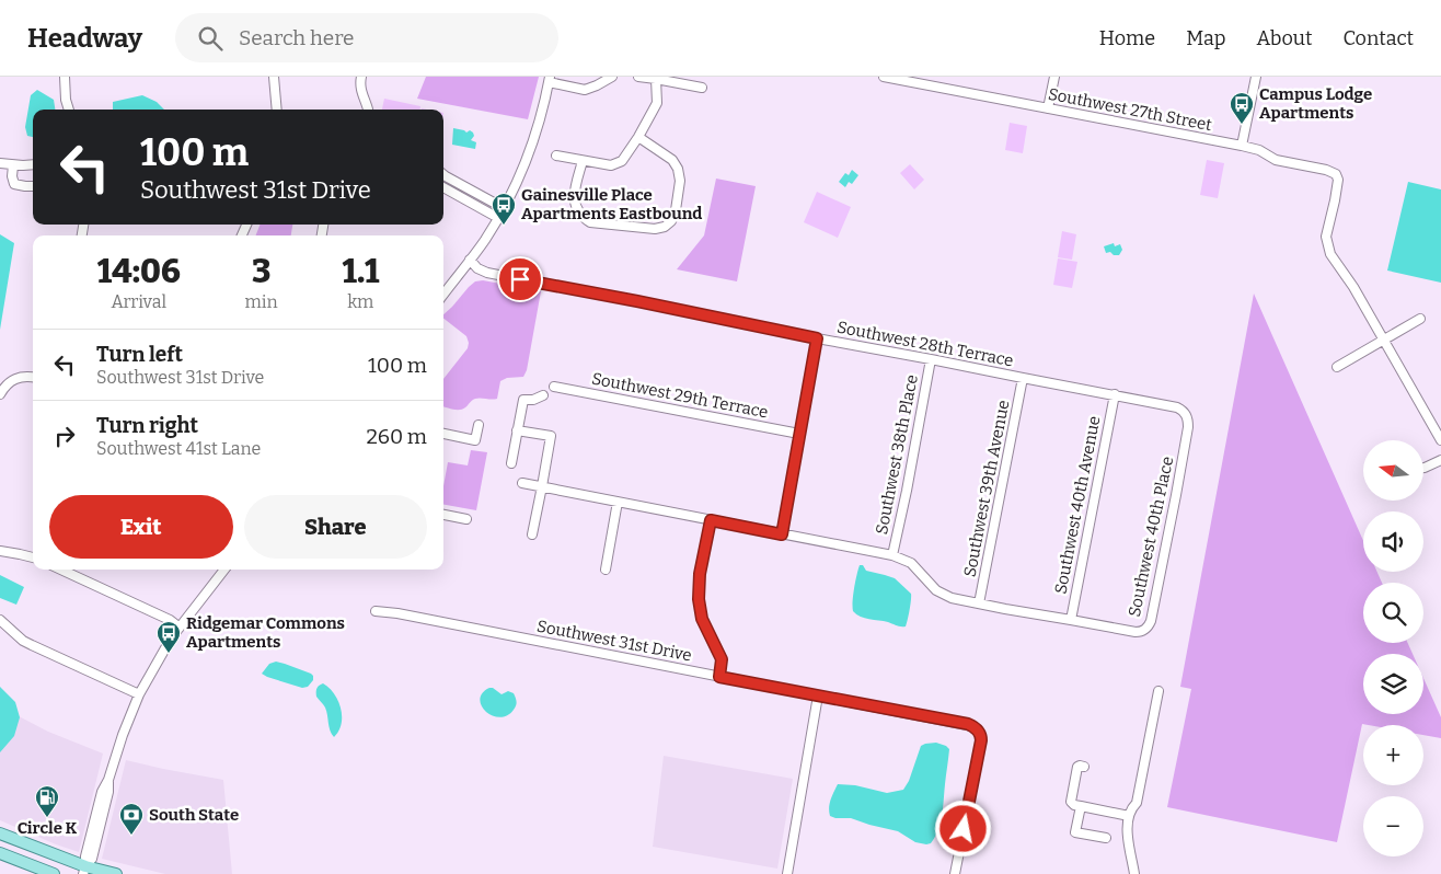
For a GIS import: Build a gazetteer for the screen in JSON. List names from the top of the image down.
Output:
{
  "streets": {
    "street": [
      "Southwest 27th Street",
      "Southwest 28th Terrace",
      "Southwest 29th Terrace",
      "Southwest 38th Place",
      "Southwest 39th Avenue",
      "Southwest 40th Avenue",
      "Southwest 40th Place",
      "Southwest 31st Drive"
    ]
  },
  "crossings": [
    ["Southwest 28th Terrace", "Southwest 38th Place"],
    ["Southwest 28th Terrace", "Southwest 39th Avenue"],
    ["Southwest 28th Terrace", "Southwest 40th Avenue"],
    ["Southwest 28th Terrace", "Southwest 40th Place"],
    ["Southwest 38th Place", "Southwest 40th Place"],
    ["Southwest 39th Avenue", "Southwest 40th Place"],
    ["Southwest 40th Avenue", "Southwest 40th Place"]
  ],
  "places": {
    "bus stop": ["Campus Lodge Apartments", "Gainesville Place Apartments Eastbound", "Ridgemar Commons Apartments"],
    "fuel station": ["Circle K"],
    "bank": ["South State"]
  },
  "north": "left",
  "page": {
    "header": "Headway",
    "search": "Search here",
    "nav": [
      "Home",
      "Map",
      "About",
      "Contact"
    ],
    "turn": ["100 m", "Southwest 31st Drive"],
    "eta": [
      "14:06",
      "Arrival",
      "3",
      "min",
      "1.1",
      "km"
    ],
    "list": [
      {
        "name": "Turn left",
        "note": "Southwest 31st Drive",
        "value": "100 m"
      },
      {
        "name": "Turn right",
        "note": "Southwest 41st Lane",
        "value": "260 m"
      }
    ],
    "map_buttons": ["+", "−"],
    "buttons": ["Exit", "Share"]
  }
}
